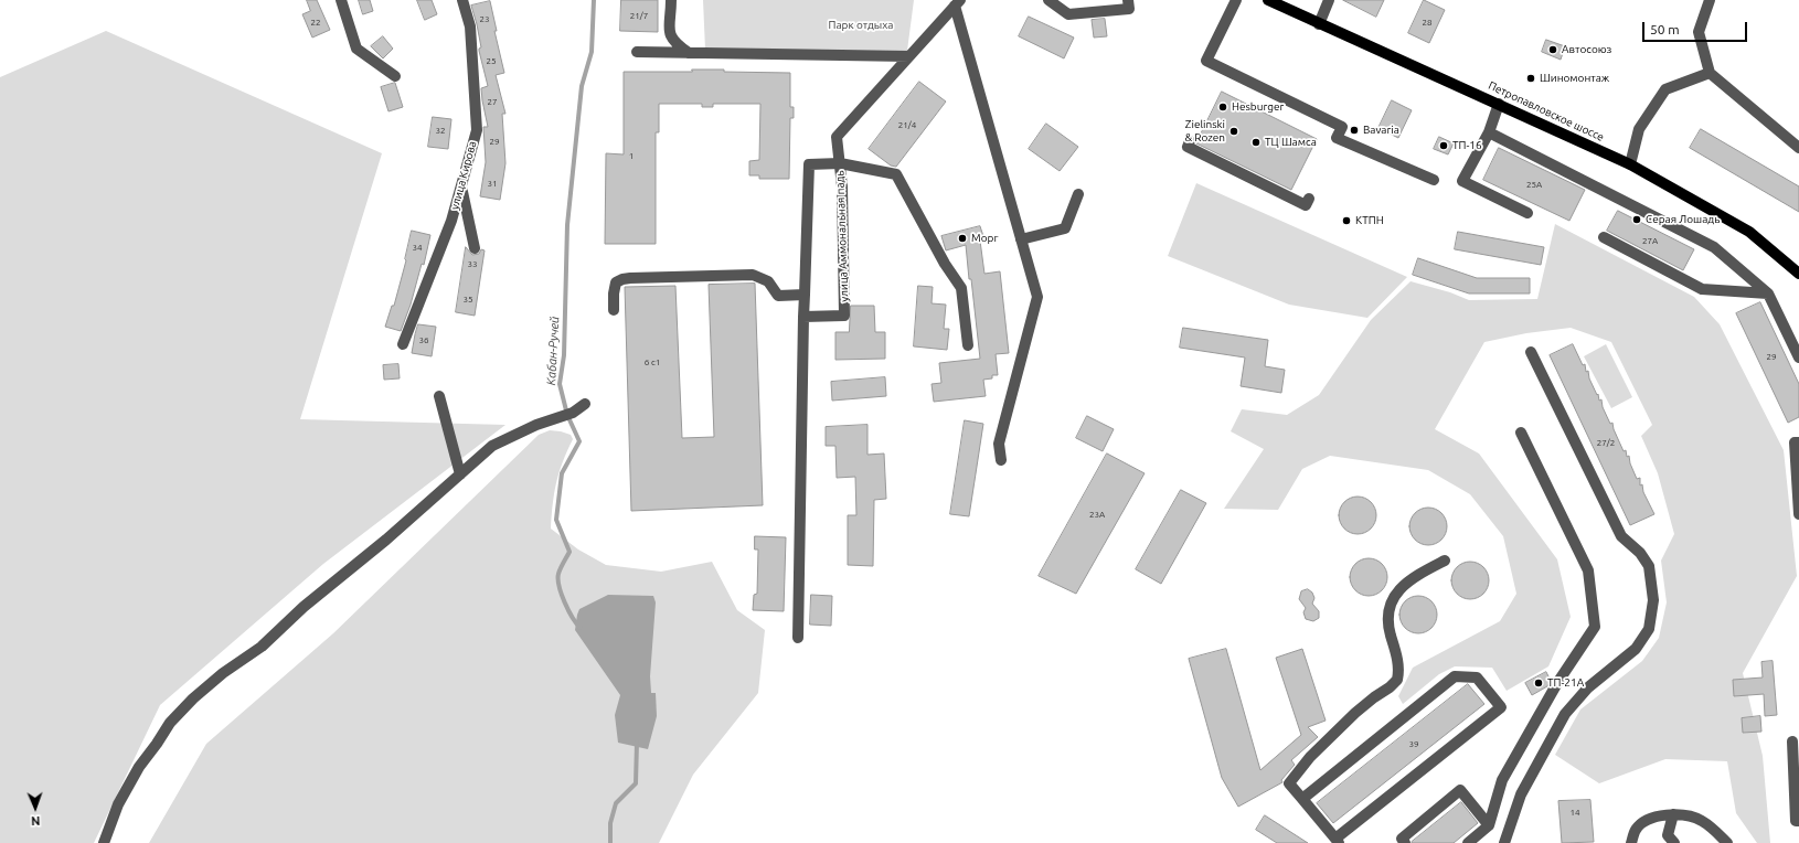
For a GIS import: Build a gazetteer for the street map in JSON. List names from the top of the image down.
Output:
{
  "streets": {
    "main road": ["Петропавловское шоссе"],
    "street": ["улица Кирова", "улица Аммональная падь"]
  },
  "water": ["Кабан-Ручей"],
  "parks": ["Парк отдыха"],
  "places": [
    "Автосоюз",
    "Шиномонтаж",
    "Hesburger",
    "Bavaria",
    "Zielinski & Rozen",
    "ТЦ Шамса",
    "ТП-16",
    "Серая Лошадь",
    "КТПН",
    "Морг",
    "ТП-21А"
  ],
  "house_numbers": [
    "21/7",
    "23",
    "22",
    "28",
    "25",
    "27",
    "21/4",
    "32",
    "29",
    "1",
    "31",
    "25А",
    "27А",
    "34",
    "33",
    "35",
    "36",
    "29",
    "6 с1",
    "27/2",
    "23А",
    "39",
    "14"
  ],
  "scale_bar": "50 m",
  "north": "bottom"
}
